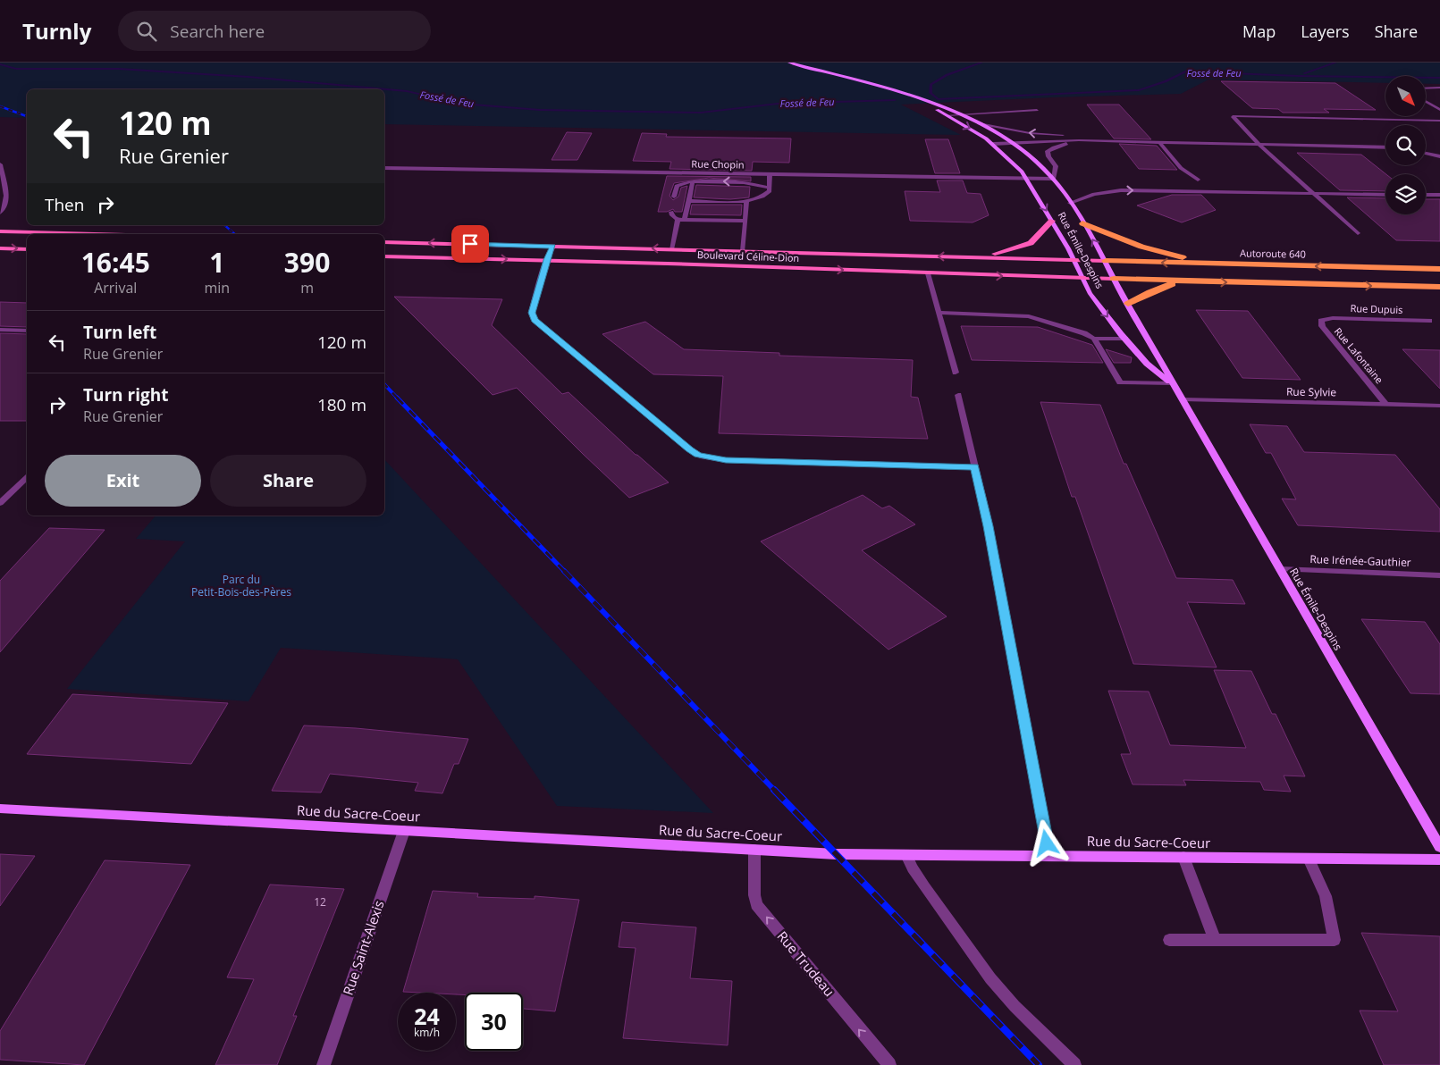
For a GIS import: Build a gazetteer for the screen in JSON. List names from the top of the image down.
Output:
{
  "streets": {
    "highway": ["Autoroute 640"],
    "main road": ["Boulevard Céline-Dion"],
    "street": [
      "Rue Chopin",
      "Rue Émile-Despins",
      "Rue Dupuis",
      "Rue Lafontaine",
      "Rue Sylvie",
      "Rue Irénée-Gauthier",
      "Rue du Sacre-Coeur",
      "Rue Saint-Alexis",
      "Rue Trudeau"
    ]
  },
  "crossings": [
    ["Rue Chopin", "Rue Émile-Despins"],
    ["Rue Émile-Despins", "Autoroute 640"],
    ["Rue Émile-Despins", "Boulevard Céline-Dion"],
    ["Rue Émile-Despins", "Rue Sylvie"],
    ["Rue Émile-Despins", "Rue Irénée-Gauthier"],
    ["Autoroute 640", "Boulevard Céline-Dion"],
    ["Rue Dupuis", "Rue Lafontaine"],
    ["Rue Lafontaine", "Rue Sylvie"],
    ["Rue du Sacre-Coeur", "Rue Saint-Alexis"],
    ["Rue du Sacre-Coeur", "Rue Trudeau"]
  ],
  "one_way": ["Rue Trudeau"],
  "water": ["Fossé de Feu"],
  "parks": ["Parc du Petit-Bois-des-Pères"],
  "house_numbers": ["12"],
  "north": "bottom right",
  "page": {
    "header": "Turnly",
    "search": "Search here",
    "nav": ["Map", "Layers", "Share"],
    "turn": ["120 m", "Rue Grenier"],
    "then": "Then",
    "eta": [
      "16:45",
      "Arrival",
      "1",
      "min",
      "390",
      "m"
    ],
    "list": [
      {
        "name": "Turn left",
        "note": "Rue Grenier",
        "value": "120 m"
      },
      {
        "name": "Turn right",
        "note": "Rue Grenier",
        "value": "180 m"
      }
    ],
    "buttons": ["Exit", "Share"],
    "speed": "24 km/h",
    "limit": "30"
  }
}
